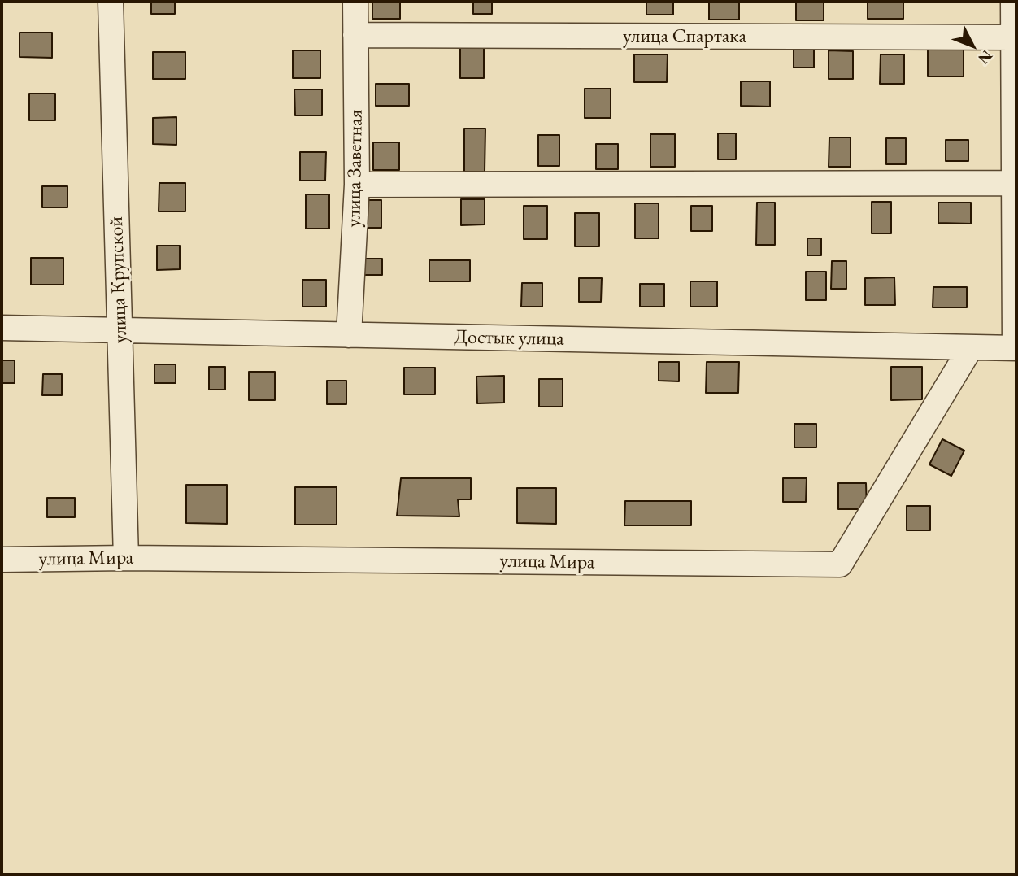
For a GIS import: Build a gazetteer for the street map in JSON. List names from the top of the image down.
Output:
{
  "streets": {
    "street": [
      "улица Спартака",
      "улица Заветная",
      "улица Крупской",
      "Достык улица",
      "улица Мира"
    ]
  },
  "crossings": [
    ["улица Спартака", "улица Заветная"],
    ["улица Заветная", "Достык улица"],
    ["улица Крупской", "Достык улица"],
    ["улица Крупской", "улица Мира"],
    ["Достык улица", "улица Мира"]
  ],
  "north": "bottom right"
}
